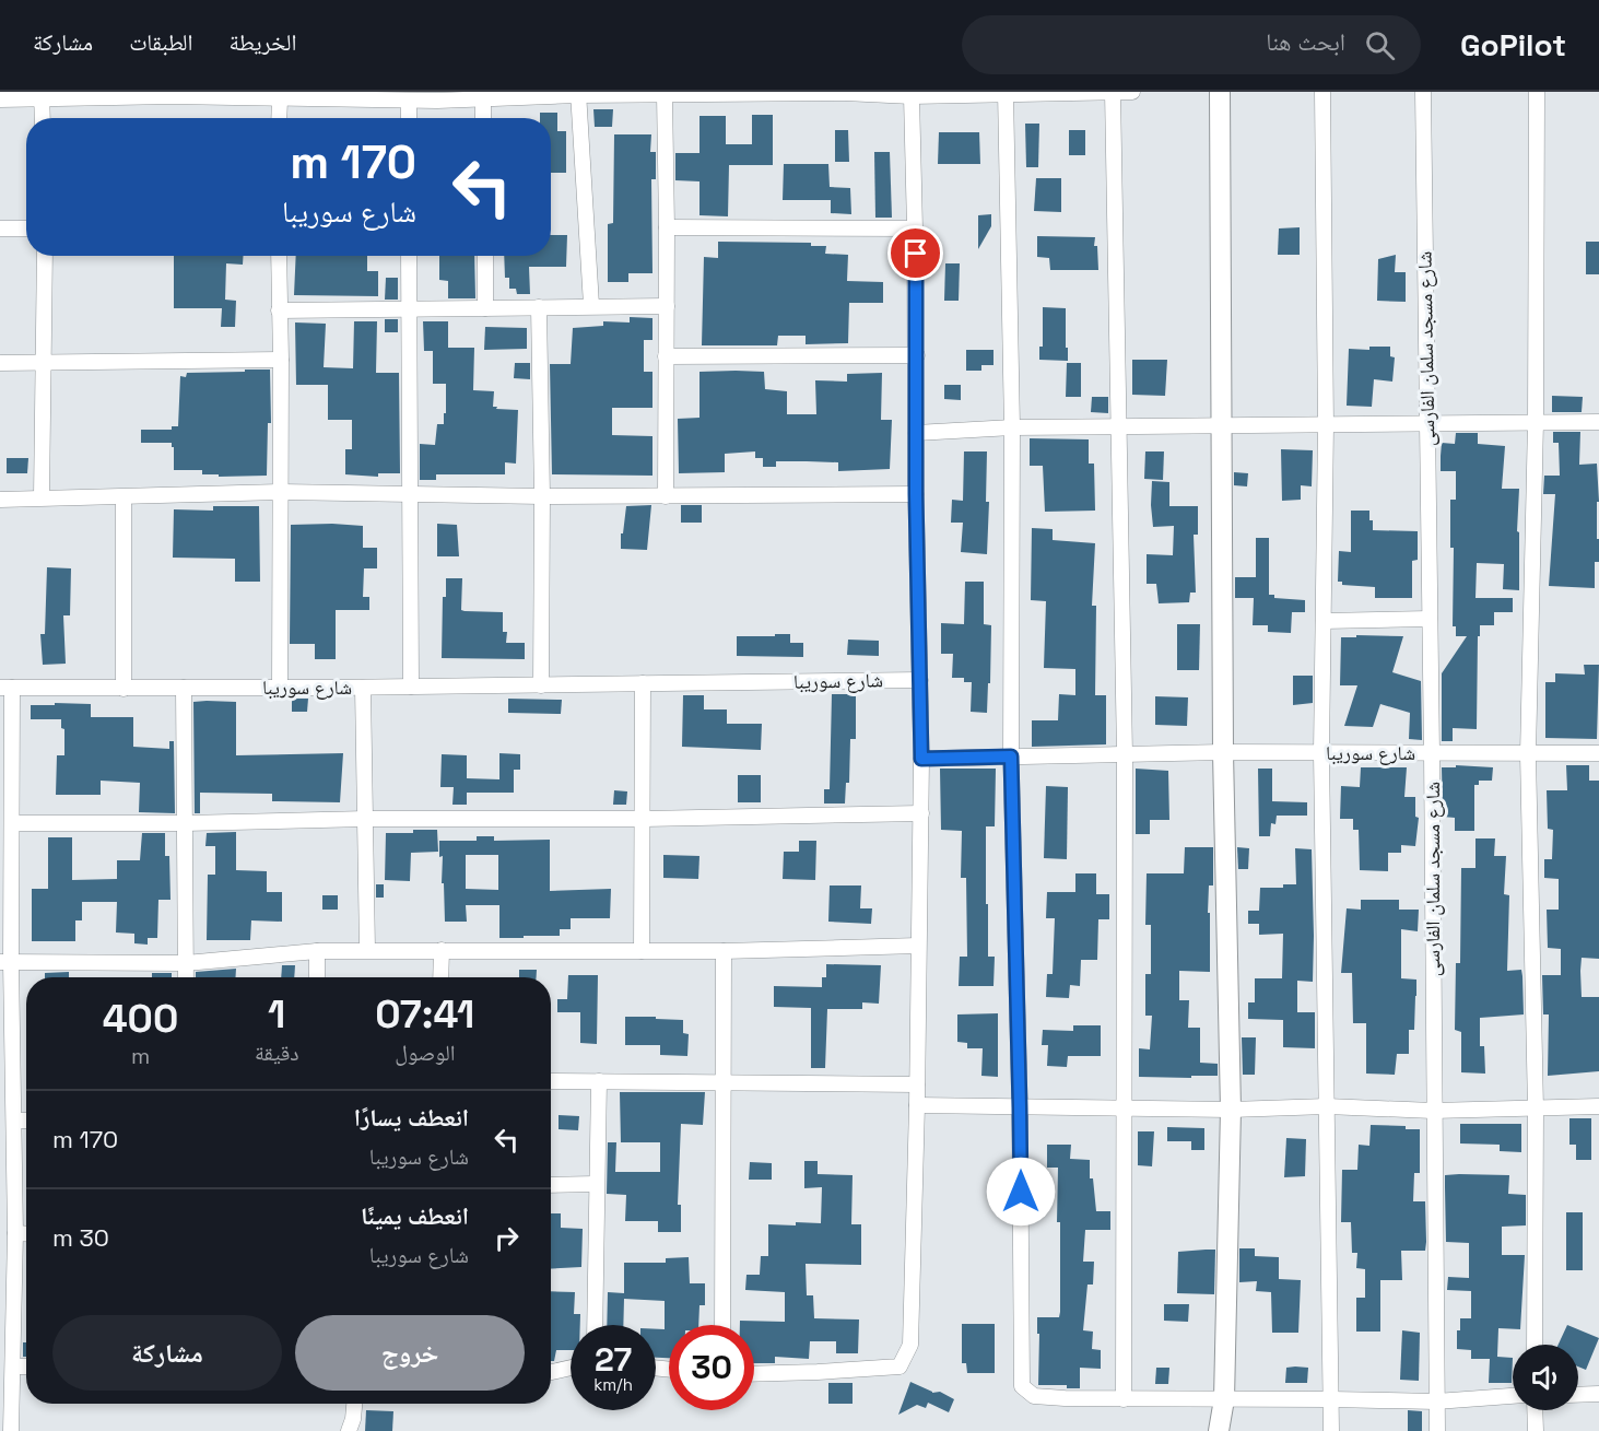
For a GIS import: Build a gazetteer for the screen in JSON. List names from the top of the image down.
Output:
{
  "streets": {
    "street": ["شارع مسجد سلمان الفارسى", "شارع سوريبا"]
  },
  "crossings": [
    ["شارع مسجد سلمان الفارسى", "شارع سوريبا"]
  ],
  "page": {
    "header": "GoPilot",
    "search": "ابحث هنا",
    "nav": ["الخريطة", "الطبقات", "مشاركة"],
    "turn": ["170 m", "شارع سوريبا"],
    "eta": [
      "07:41",
      "الوصول",
      "1",
      "دقيقة",
      "400",
      "m"
    ],
    "list": [
      {
        "name": "انعطف يسارًا",
        "note": "شارع سوريبا",
        "value": "170 m"
      },
      {
        "name": "انعطف يمينًا",
        "note": "شارع سوريبا",
        "value": "30 m"
      }
    ],
    "buttons": ["خروج", "مشاركة"],
    "speed": "27 km/h",
    "limit": "30"
  }
}
